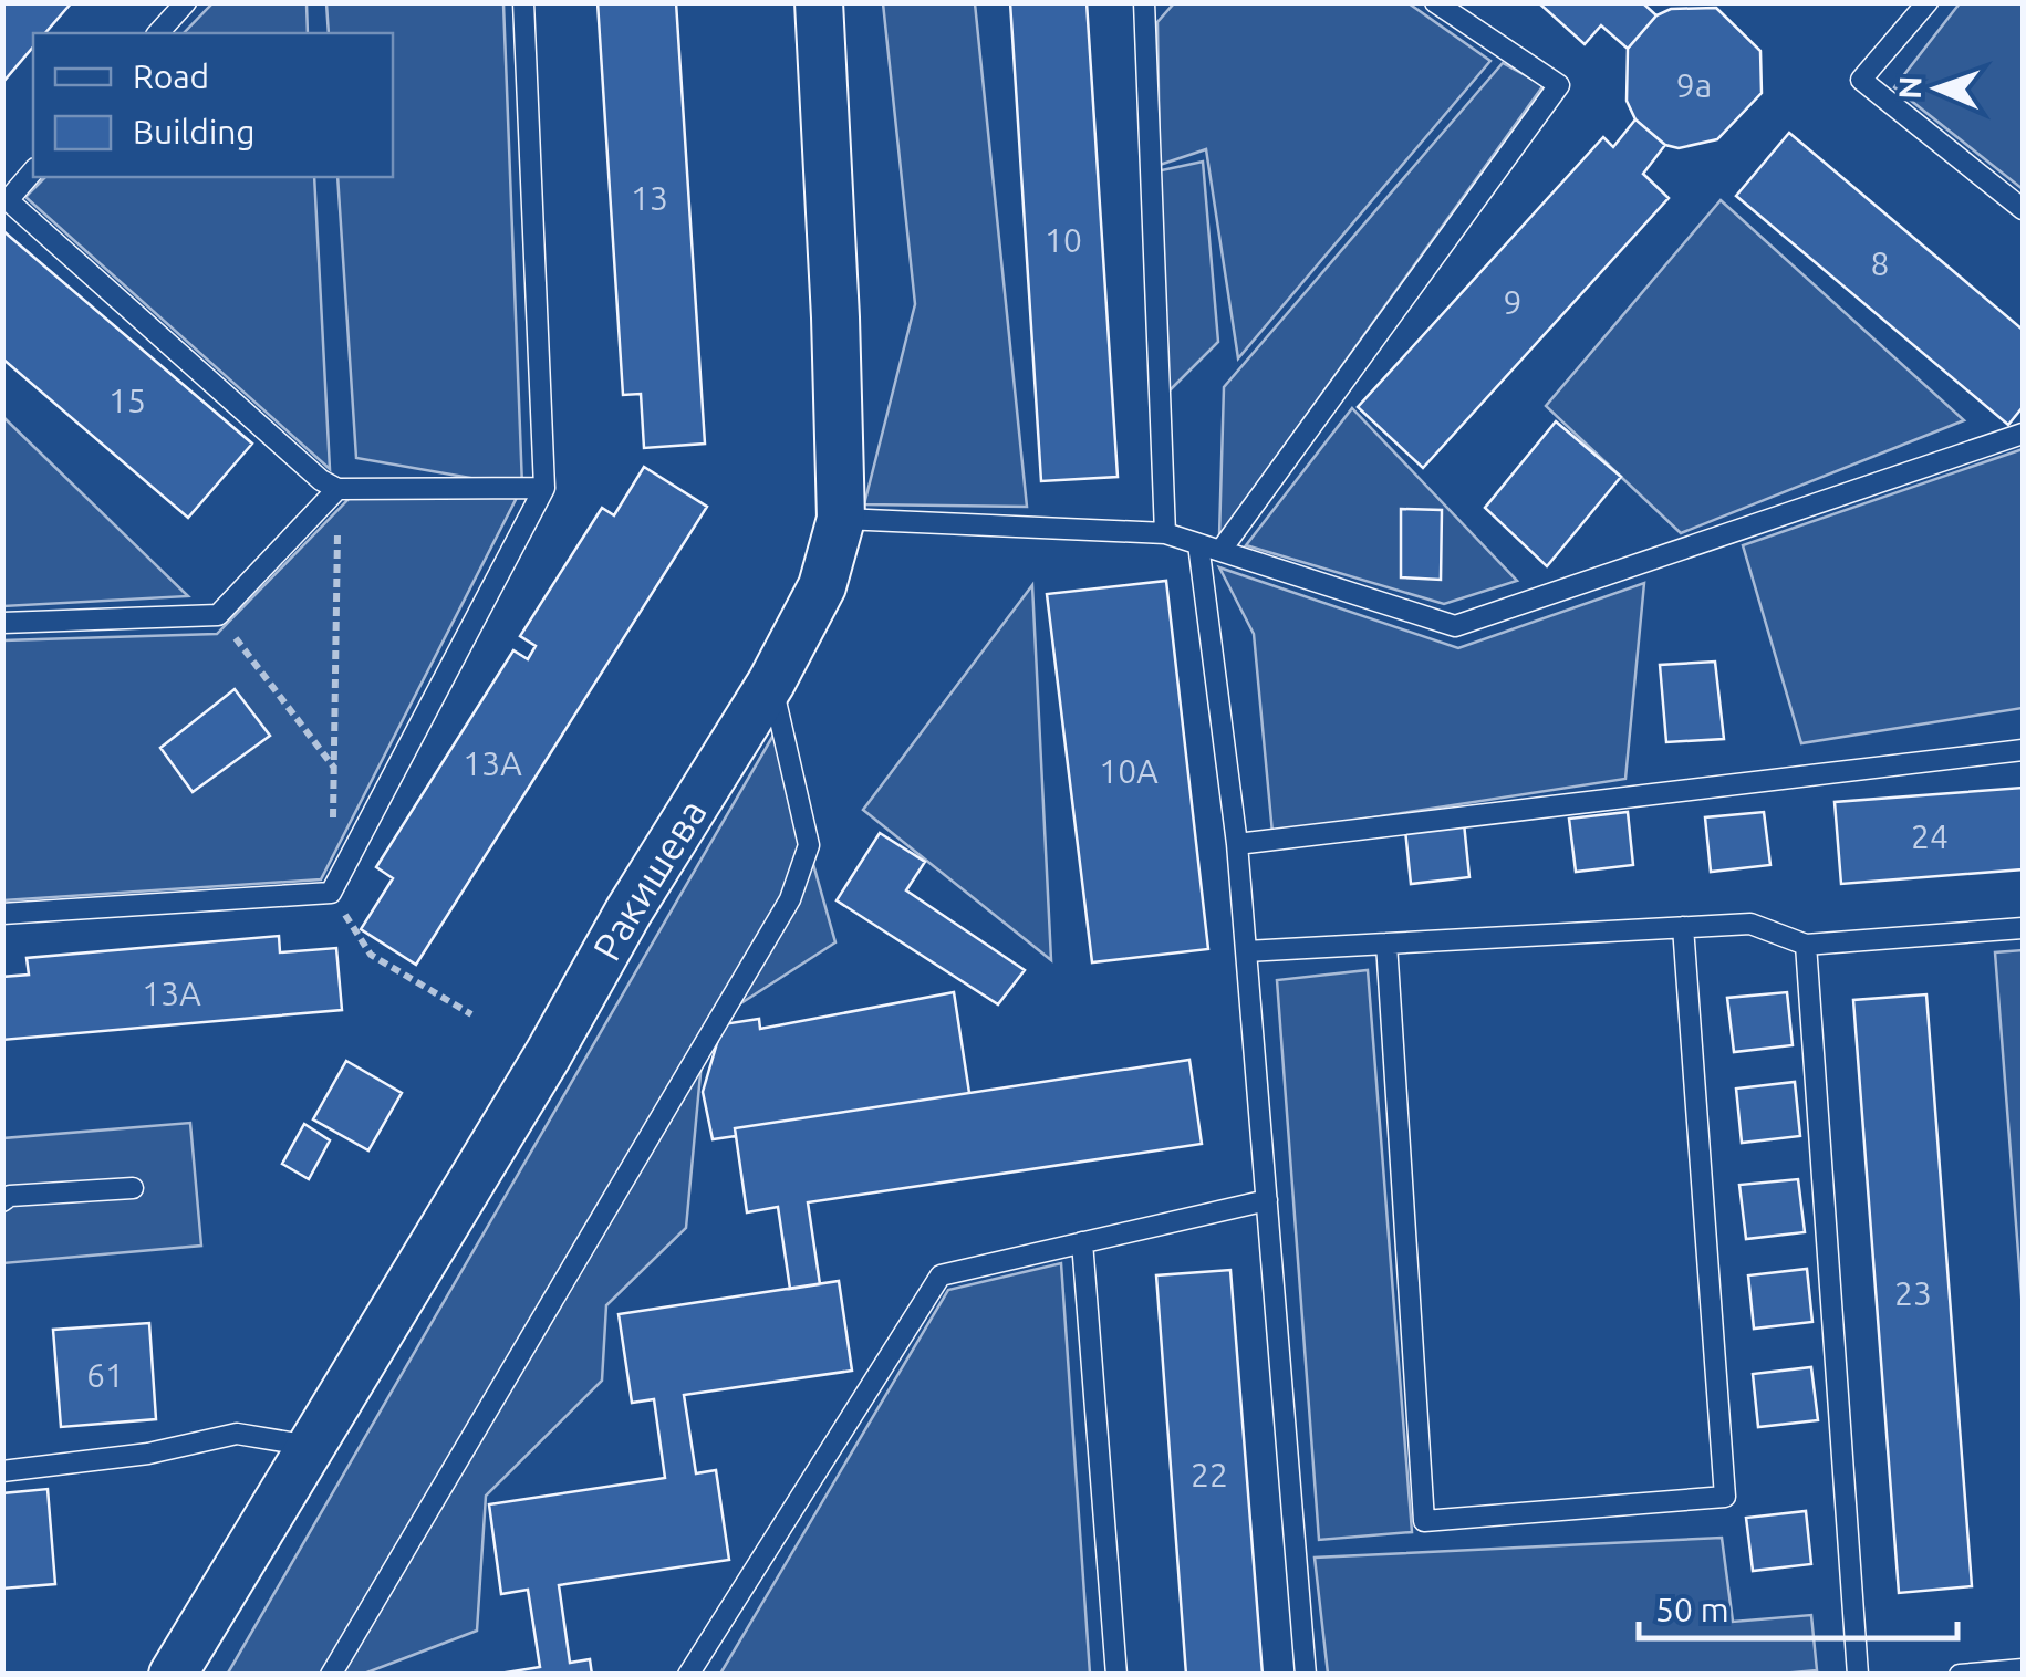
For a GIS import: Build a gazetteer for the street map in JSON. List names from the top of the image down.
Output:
{
  "streets": {
    "street": ["Ракишева"]
  },
  "house_numbers": [
    "9а",
    "13",
    "10",
    "8",
    "9",
    "15",
    "13А",
    "10А",
    "24",
    "13А",
    "23",
    "61",
    "22"
  ],
  "legend": ["Road", "Building"],
  "scale_bar": "50 m",
  "north": "left"
}
